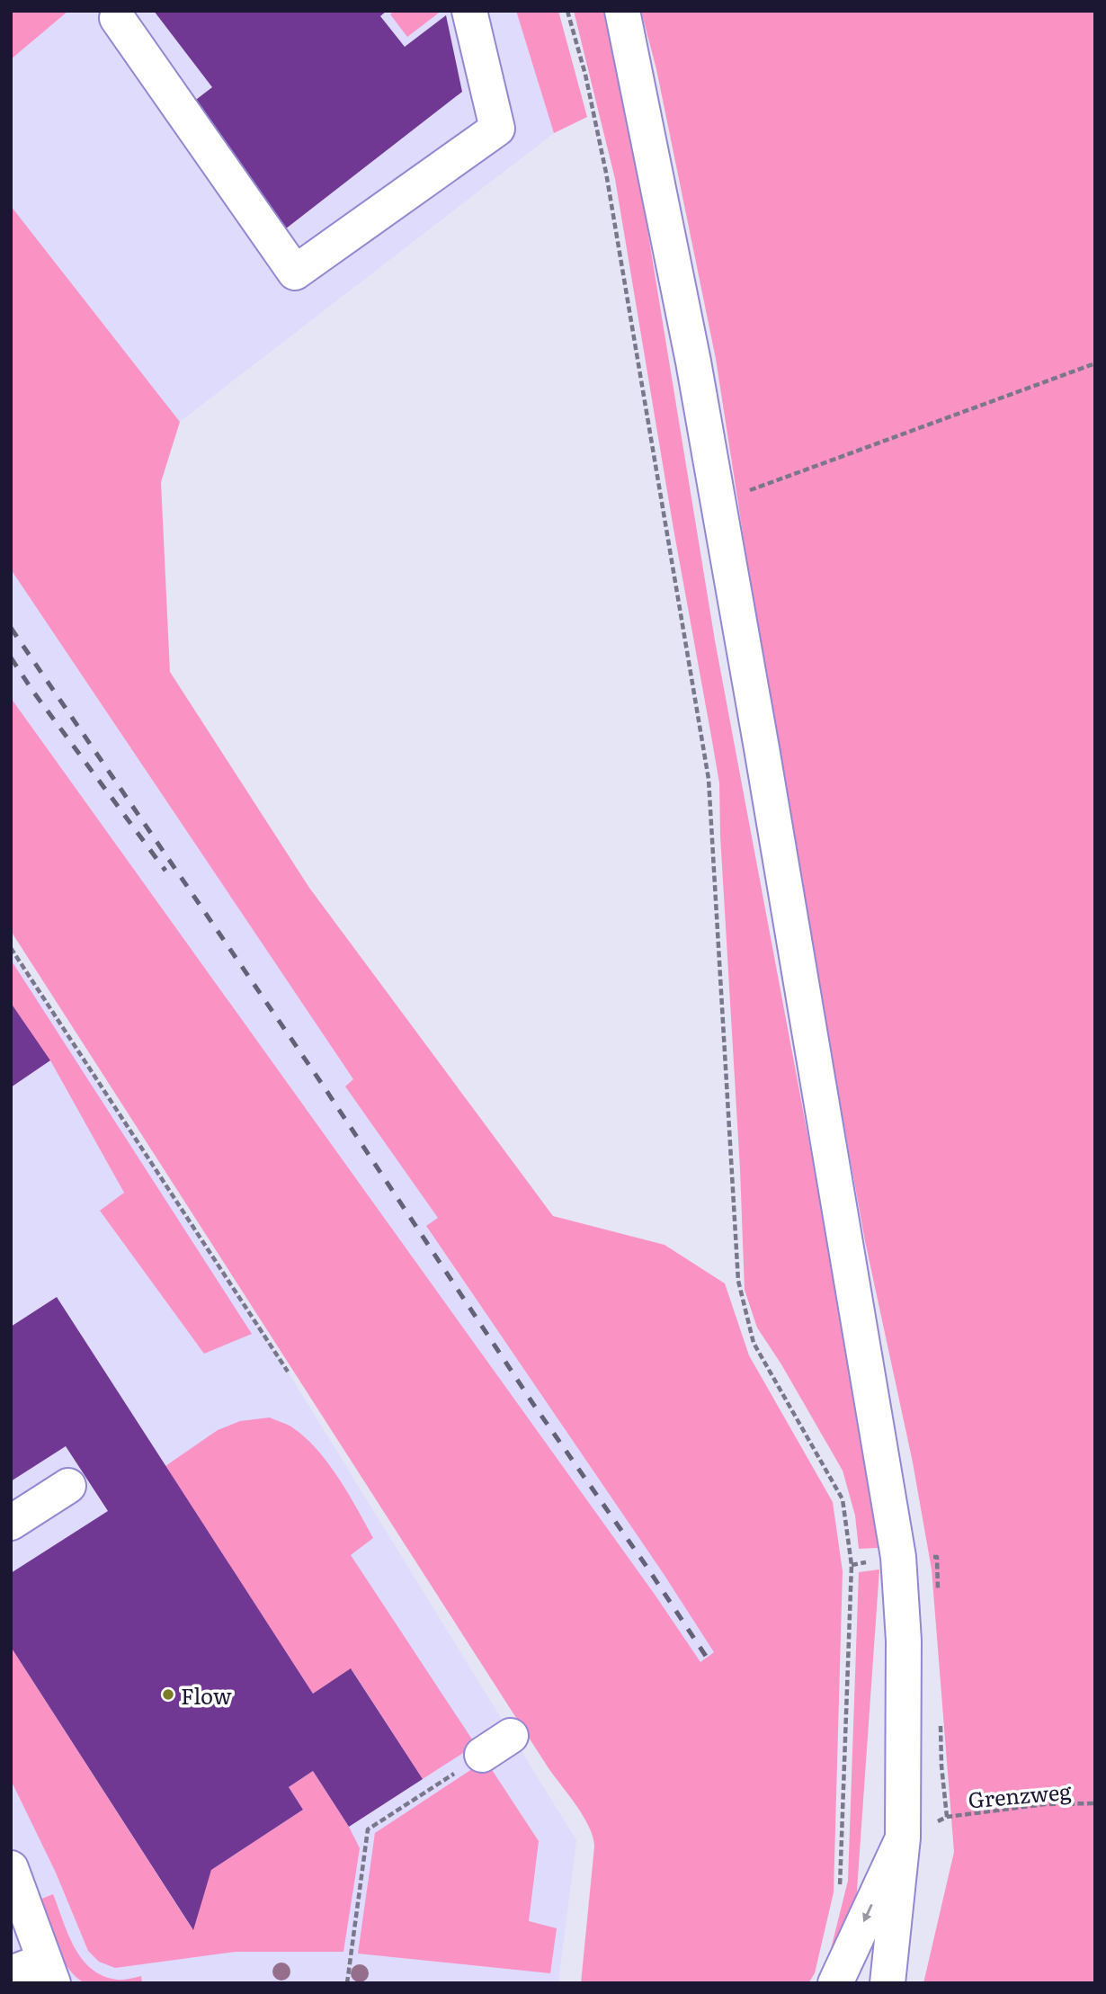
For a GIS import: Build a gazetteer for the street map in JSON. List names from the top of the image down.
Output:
{
  "streets": {
    "path": ["Grenzweg"]
  },
  "places": ["Flow"]
}
